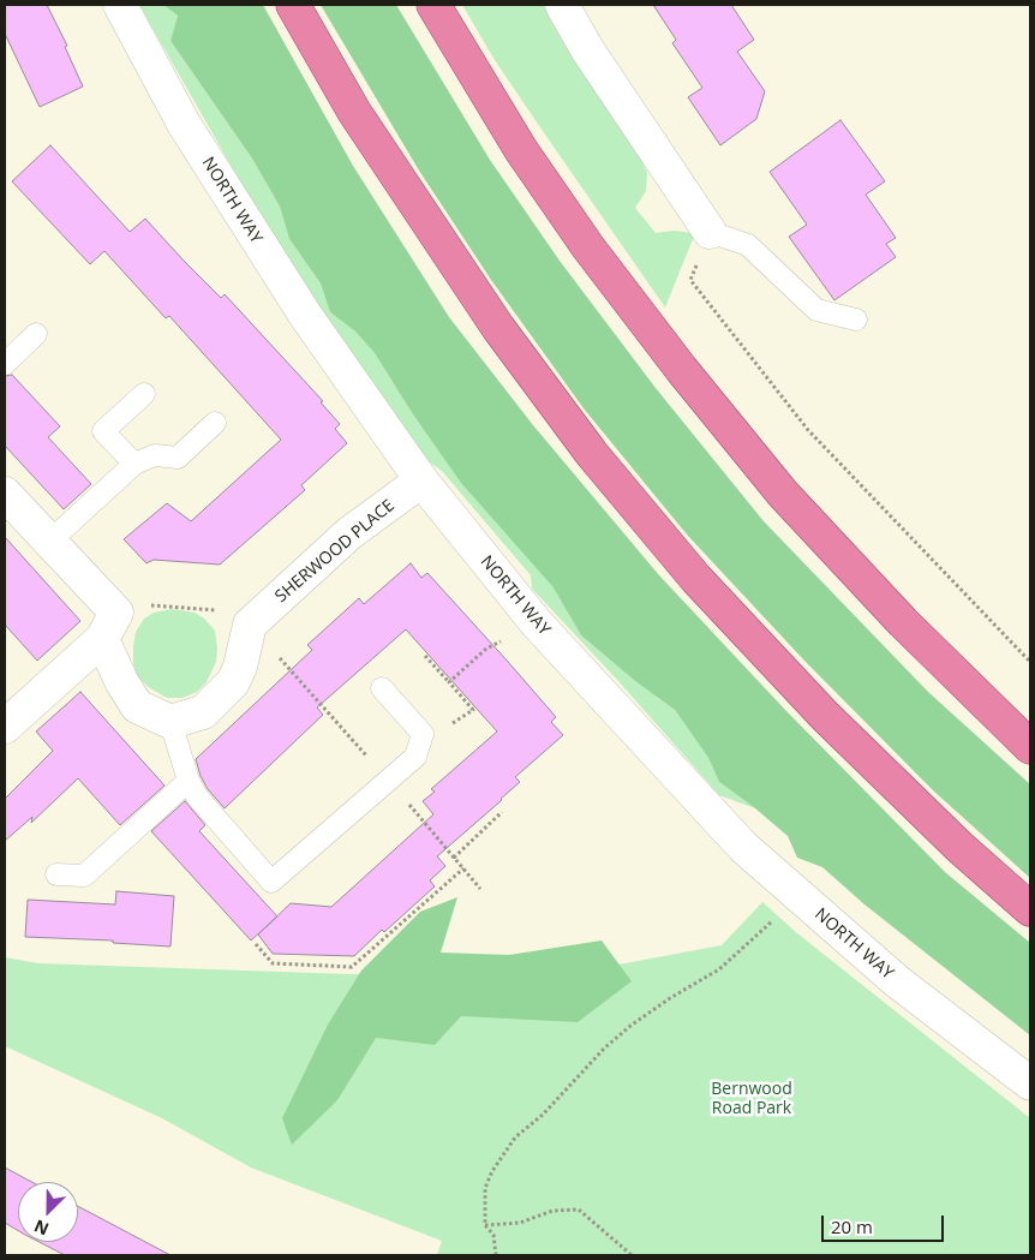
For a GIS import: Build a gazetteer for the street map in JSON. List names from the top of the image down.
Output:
{
  "streets": {
    "street": ["NORTH WAY", "SHERWOOD PLACE"]
  },
  "crossings": [
    ["NORTH WAY", "SHERWOOD PLACE"]
  ],
  "parks": ["Bernwood Road Park"],
  "scale_bar": "20 m",
  "north": "bottom left"
}
